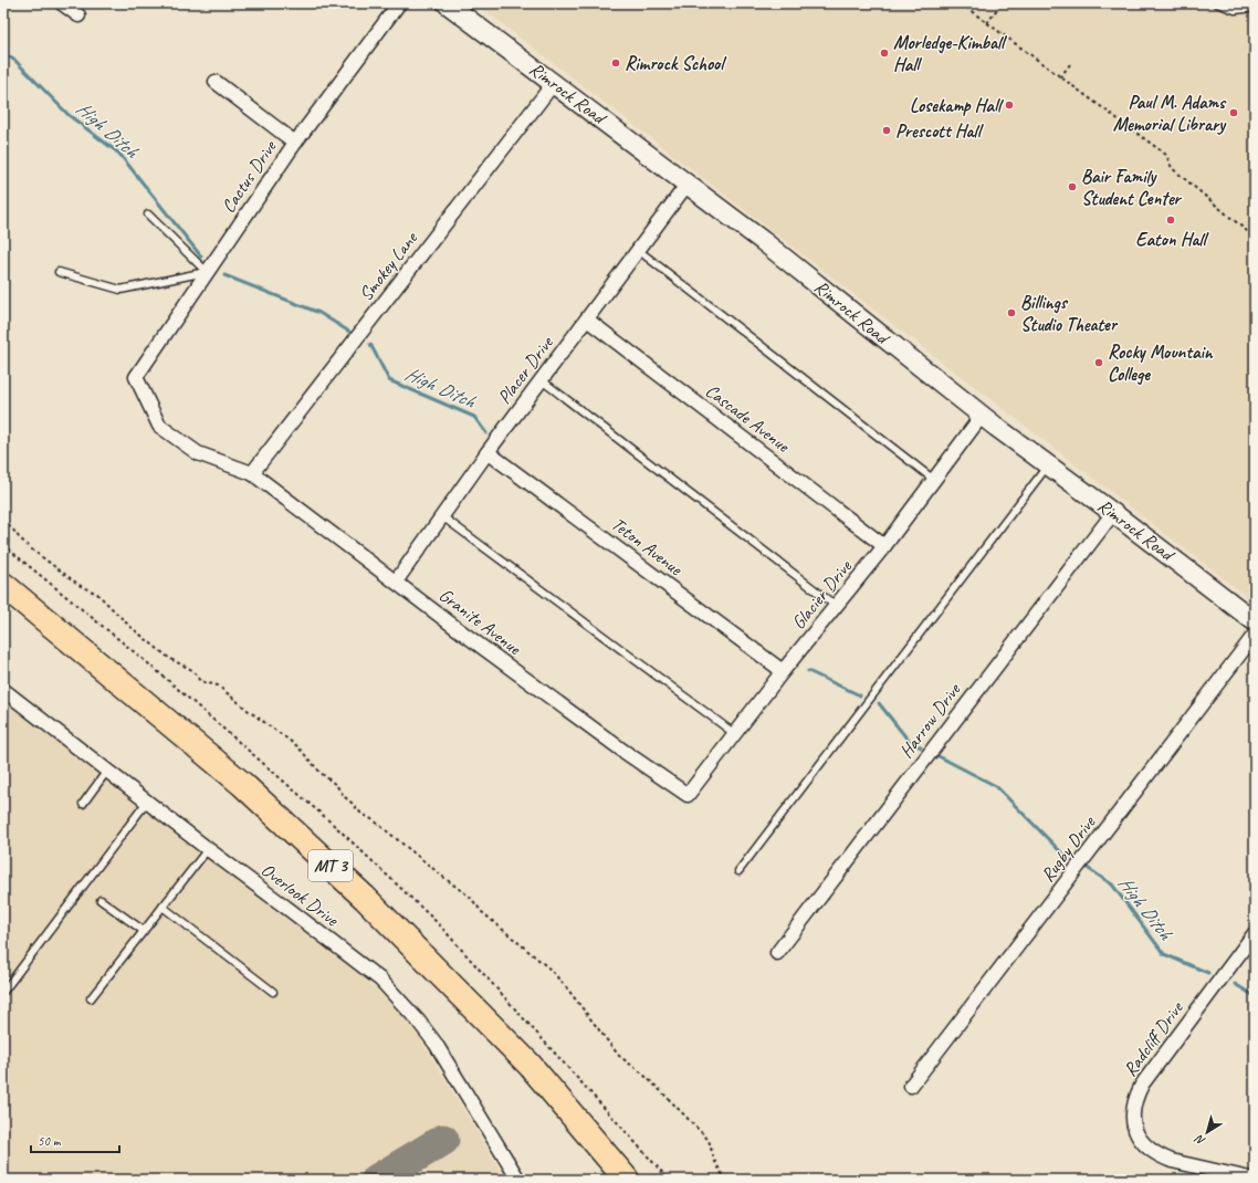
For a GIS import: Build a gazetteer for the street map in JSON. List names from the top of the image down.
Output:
{
  "streets": {
    "highway": ["MT 3"],
    "main road": ["Rimrock Road"],
    "street": [
      "Cactus Drive",
      "Smokey Lane",
      "Placer Drive",
      "Cascade Avenue",
      "Teton Avenue",
      "Glacier Drive",
      "Granite Avenue",
      "Harrow Drive",
      "Rugby Drive",
      "Overlook Drive",
      "Radcliff Drive"
    ]
  },
  "crossings": [
    ["Rimrock Road", "Smokey Lane"],
    ["Rimrock Road", "Placer Drive"],
    ["Rimrock Road", "Glacier Drive"],
    ["Rimrock Road", "Harrow Drive"],
    ["Cactus Drive", "Granite Avenue"],
    ["Smokey Lane", "Granite Avenue"],
    ["Placer Drive", "Cascade Avenue"],
    ["Placer Drive", "Teton Avenue"],
    ["Placer Drive", "Granite Avenue"],
    ["Cascade Avenue", "Glacier Drive"],
    ["Teton Avenue", "Glacier Drive"],
    ["Glacier Drive", "Granite Avenue"]
  ],
  "water": ["High Ditch"],
  "places": [
    "Morledge-Kimball Hall",
    "Rimrock School",
    "Losekamp Hall",
    "Paul M. Adams Memorial Library",
    "Prescott Hall",
    "Bair Family Student Center",
    "Eaton Hall",
    "Billings Studio Theater",
    "Rocky Mountain College"
  ],
  "scale_bar": "50 m",
  "north": "bottom left"
}
